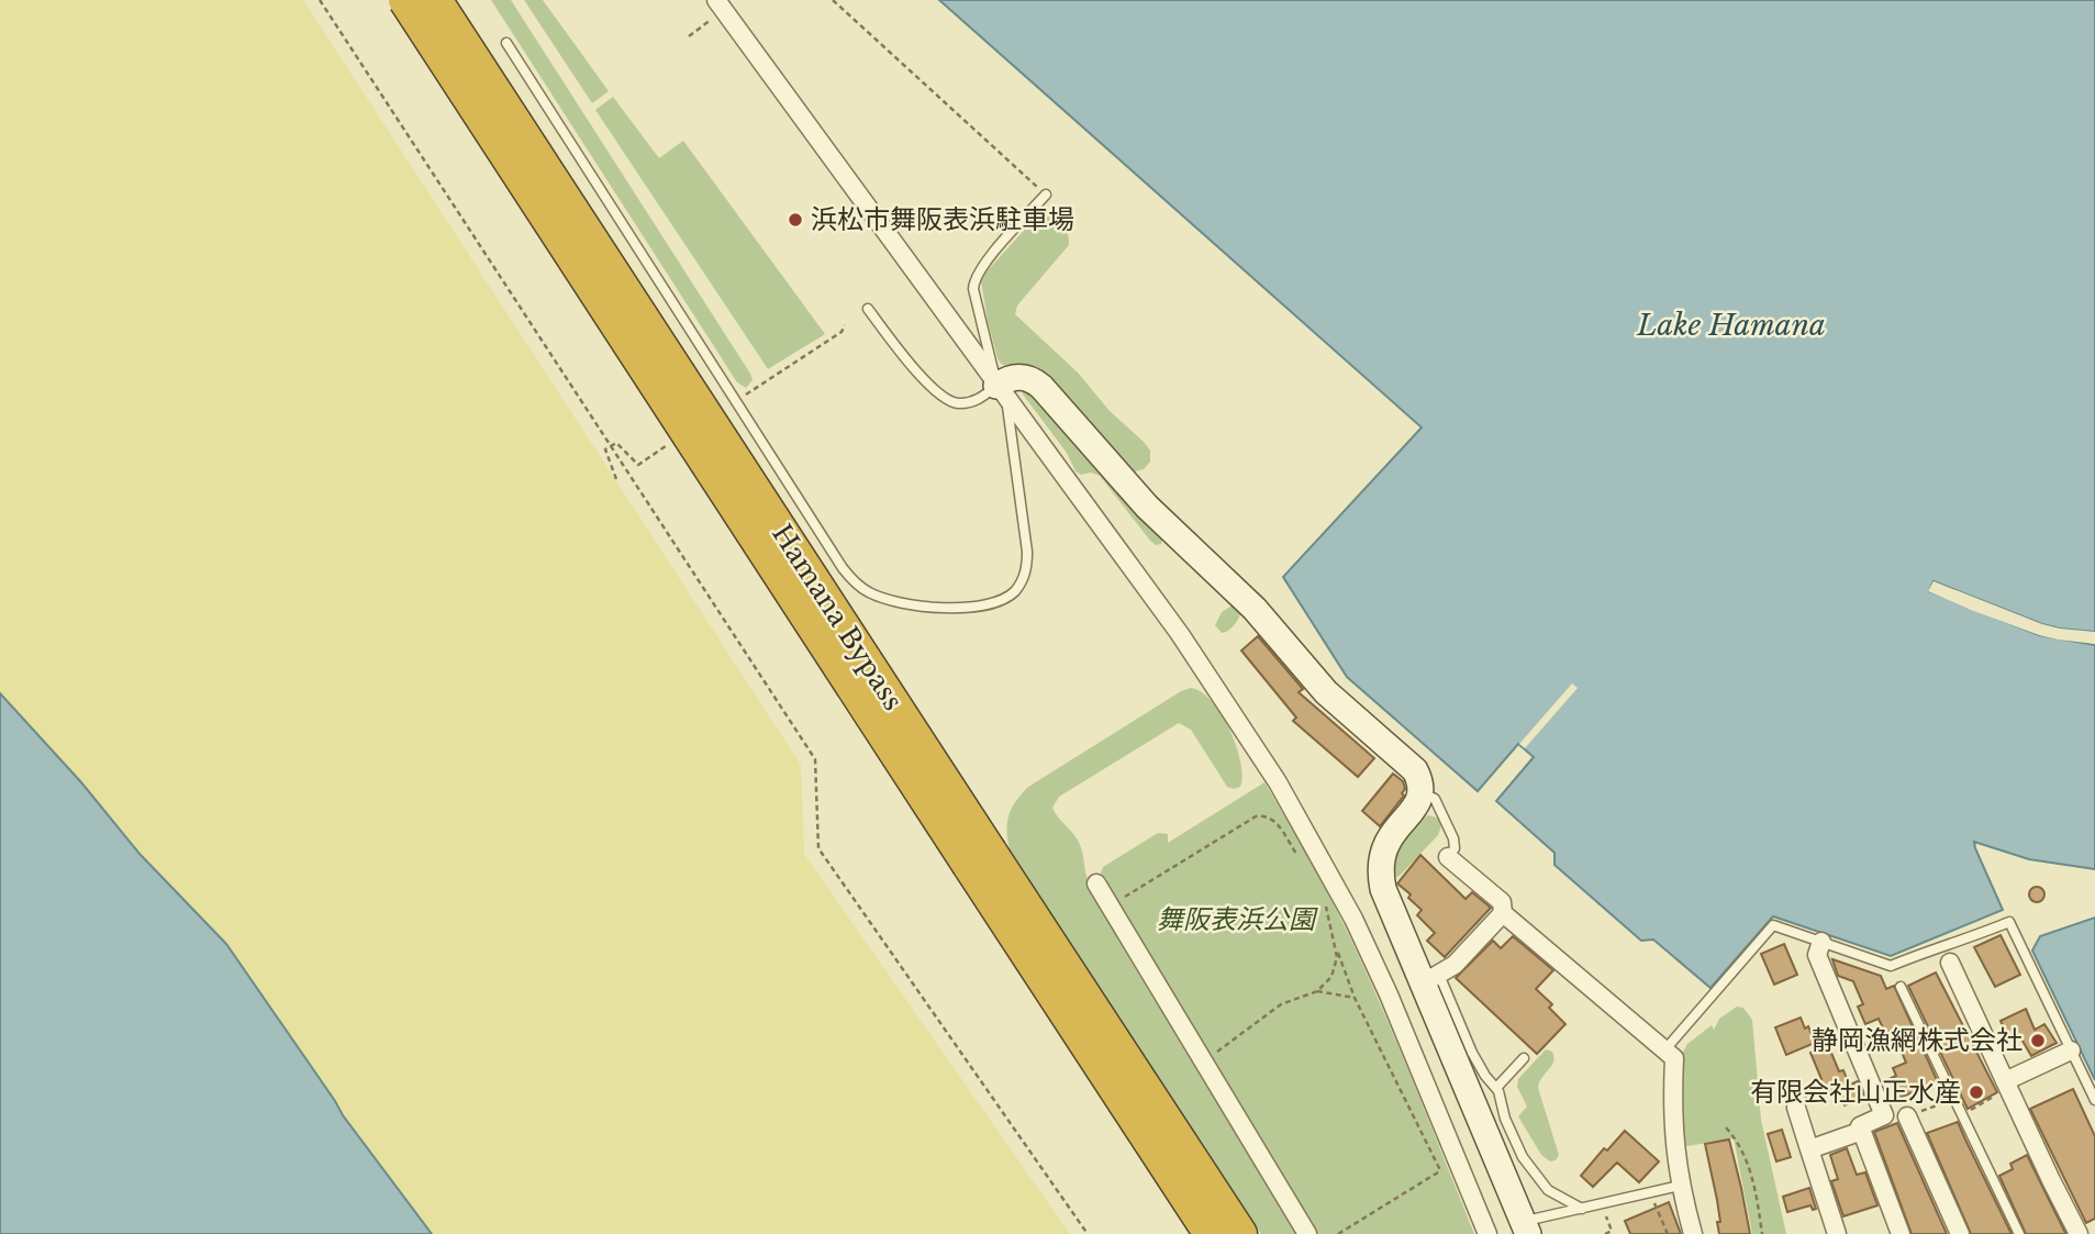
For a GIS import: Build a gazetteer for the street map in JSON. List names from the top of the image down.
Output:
{
  "streets": {
    "highway": ["Hamana Bypass"]
  },
  "water": ["Lake Hamana"],
  "parks": ["舞阪表浜公園"],
  "places": ["浜松市舞阪表浜駐車場", "静岡漁網株式会社", "有限会社山正水産"]
}
